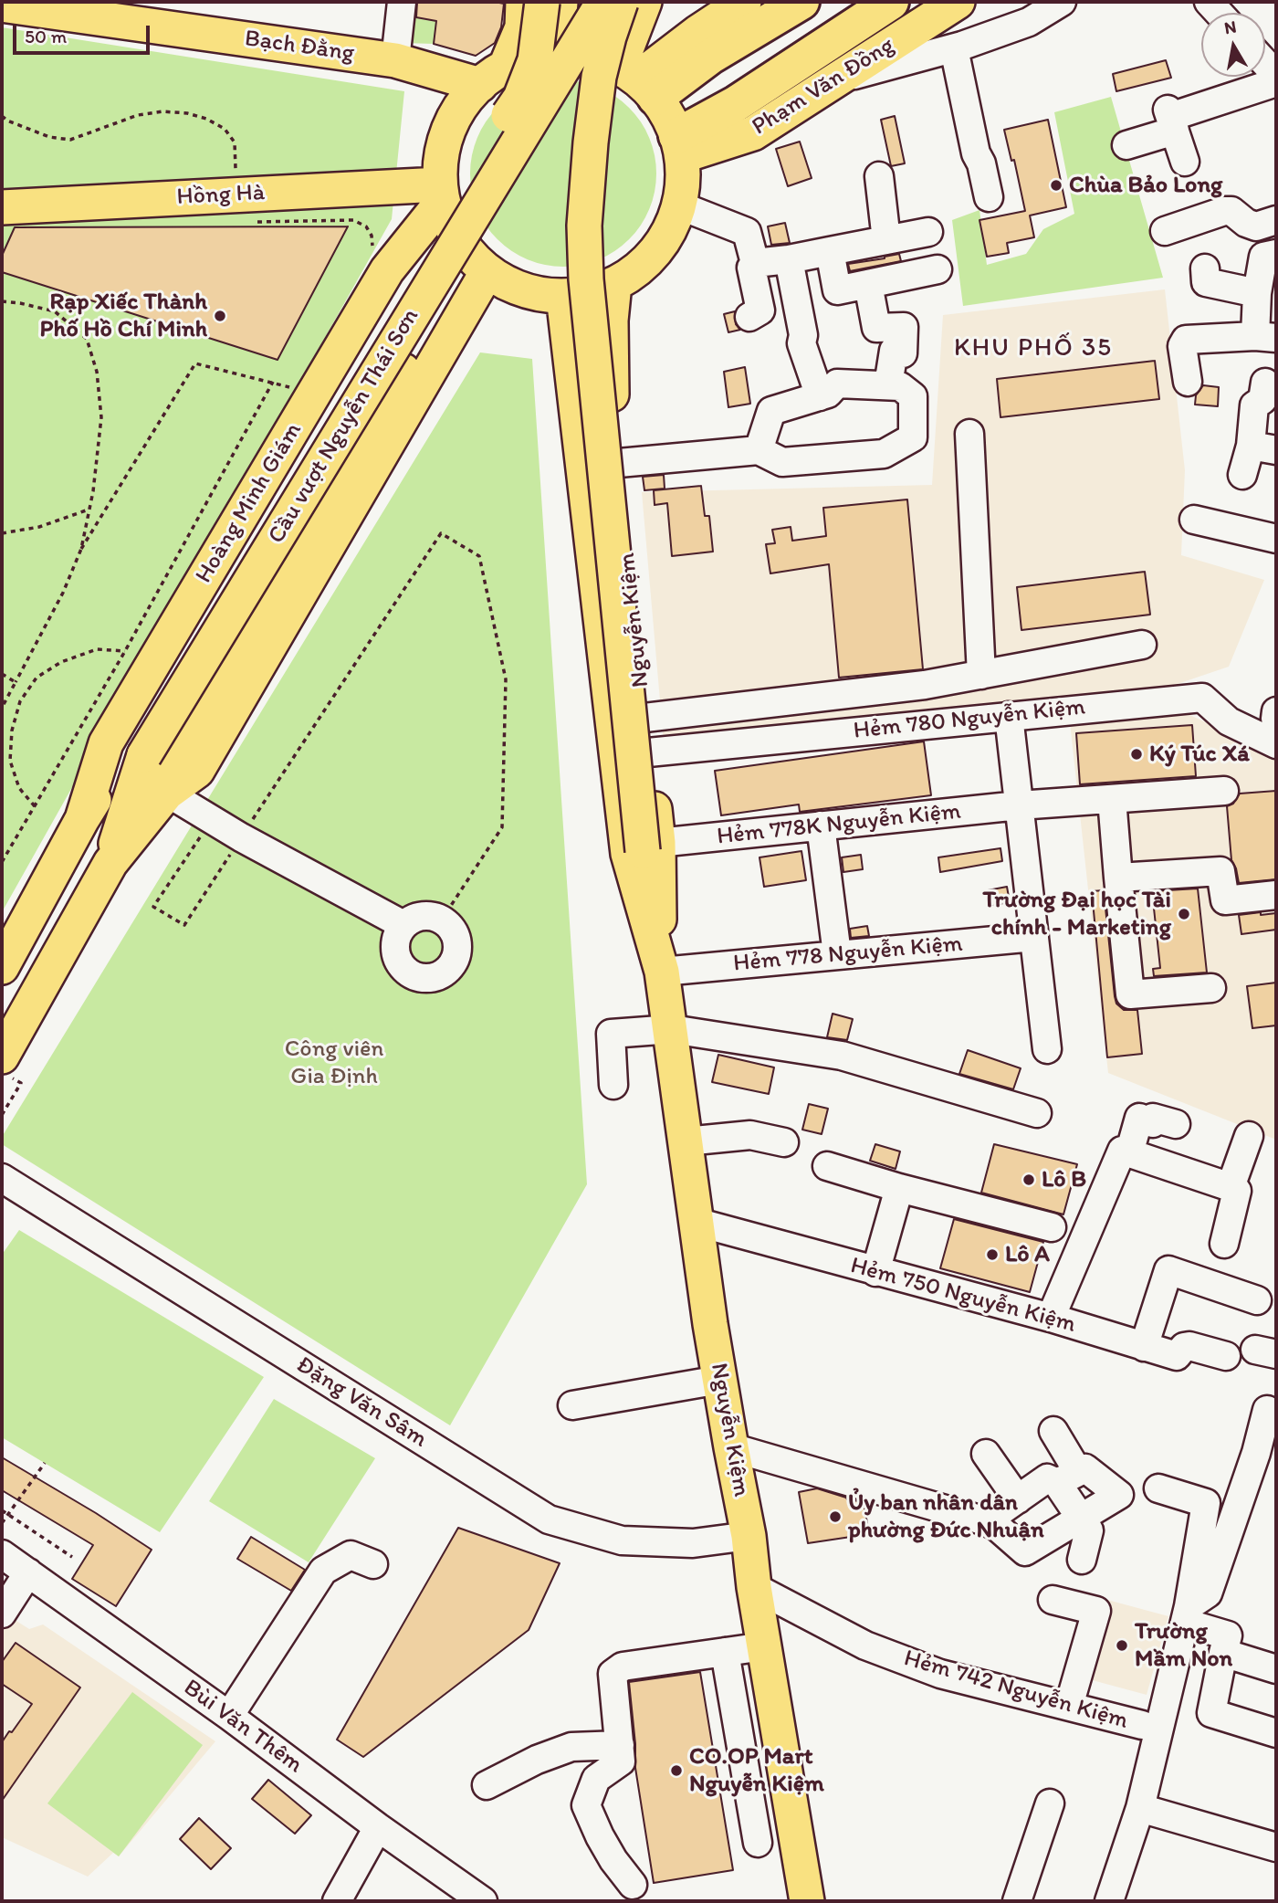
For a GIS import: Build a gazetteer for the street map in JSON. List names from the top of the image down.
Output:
{
  "streets": {
    "highway": ["Phạm Văn Đồng"],
    "main road": [
      "Bạch Đằng",
      "Hồng Hà",
      "Cầu vượt Nguyễn Thái Sơn",
      "Hoàng Minh Giám",
      "Nguyễn Kiệm"
    ],
    "street": [
      "Hẻm 780 Nguyễn Kiệm",
      "Hẻm 778K Nguyễn Kiệm",
      "Hẻm 778 Nguyễn Kiệm",
      "Hẻm 750 Nguyễn Kiệm",
      "Đặng Văn Sâm",
      "Hẻm 742 Nguyễn Kiệm",
      "Bùi Văn Thêm"
    ]
  },
  "crossings": [
    ["Hồng Hà", "Hoàng Minh Giám"],
    ["Cầu vượt Nguyễn Thái Sơn", "Hoàng Minh Giám"],
    ["Nguyễn Kiệm", "Hẻm 780 Nguyễn Kiệm"],
    ["Nguyễn Kiệm", "Hẻm 778K Nguyễn Kiệm"],
    ["Nguyễn Kiệm", "Hẻm 778 Nguyễn Kiệm"],
    ["Nguyễn Kiệm", "Hẻm 750 Nguyễn Kiệm"],
    ["Nguyễn Kiệm", "Đặng Văn Sâm"],
    ["Nguyễn Kiệm", "Hẻm 742 Nguyễn Kiệm"]
  ],
  "districts": ["KHU PHỐ 35"],
  "parks": ["Công viên Gia Định"],
  "places": [
    "Chùa Bảo Long",
    "Rạp Xiếc Thành Phố Hồ Chí Minh",
    "Ký Túc Xá",
    "Trường Đại học Tài chính - Marketing",
    "Lô B",
    "Lô A",
    "Ủy ban nhân dân phường Đức Nhuận",
    "Trường Mầm Non",
    "CO.OP Mart Nguyễn Kiệm"
  ],
  "scale_bar": "50 m",
  "north": "top"
}
